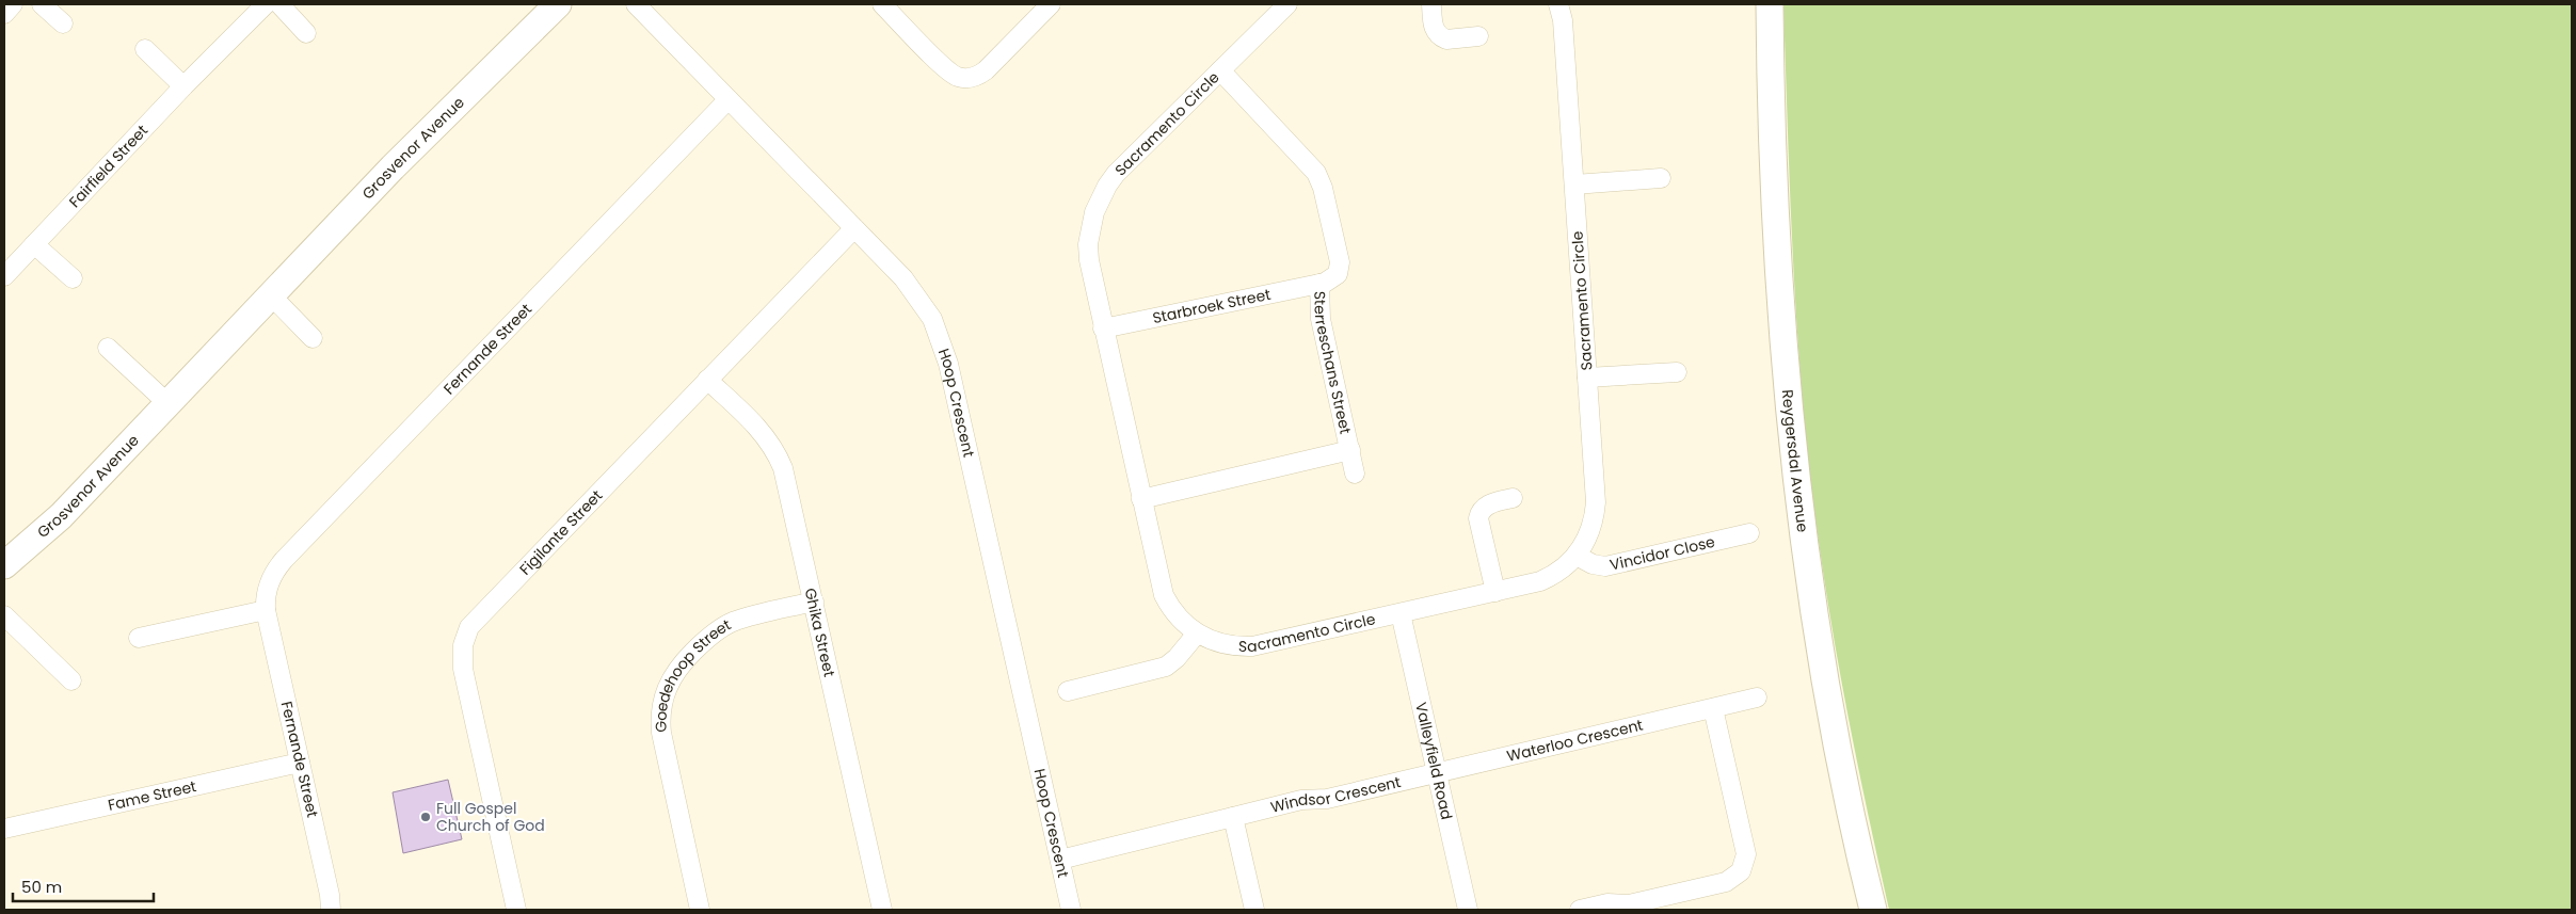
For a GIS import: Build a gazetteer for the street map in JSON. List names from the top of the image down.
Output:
{
  "streets": {
    "main road": ["Grosvenor Avenue", "Reygersdal Avenue"],
    "street": [
      "Sacramento Circle",
      "Fairfield Street",
      "Starbroek Street",
      "Fernande Street",
      "Sterreschans Street",
      "Hoop Crescent",
      "Figilante Street",
      "Vincidor Close",
      "Ghika Street",
      "Goedehoop Street",
      "Waterloo Crescent",
      "Valleyfield Road",
      "Windsor Crescent",
      "Fame Street"
    ]
  },
  "crossings": [
    ["Sacramento Circle", "Starbroek Street"],
    ["Sacramento Circle", "Sterreschans Street"],
    ["Sacramento Circle", "Vincidor Close"],
    ["Sacramento Circle", "Valleyfield Road"],
    ["Starbroek Street", "Sterreschans Street"],
    ["Fernande Street", "Hoop Crescent"],
    ["Fernande Street", "Fame Street"],
    ["Hoop Crescent", "Figilante Street"],
    ["Hoop Crescent", "Windsor Crescent"],
    ["Figilante Street", "Ghika Street"],
    ["Ghika Street", "Goedehoop Street"],
    ["Waterloo Crescent", "Valleyfield Road"],
    ["Waterloo Crescent", "Windsor Crescent"],
    ["Valleyfield Road", "Windsor Crescent"]
  ],
  "places": ["Full Gospel Church of God"],
  "scale_bar": "50 m"
}
